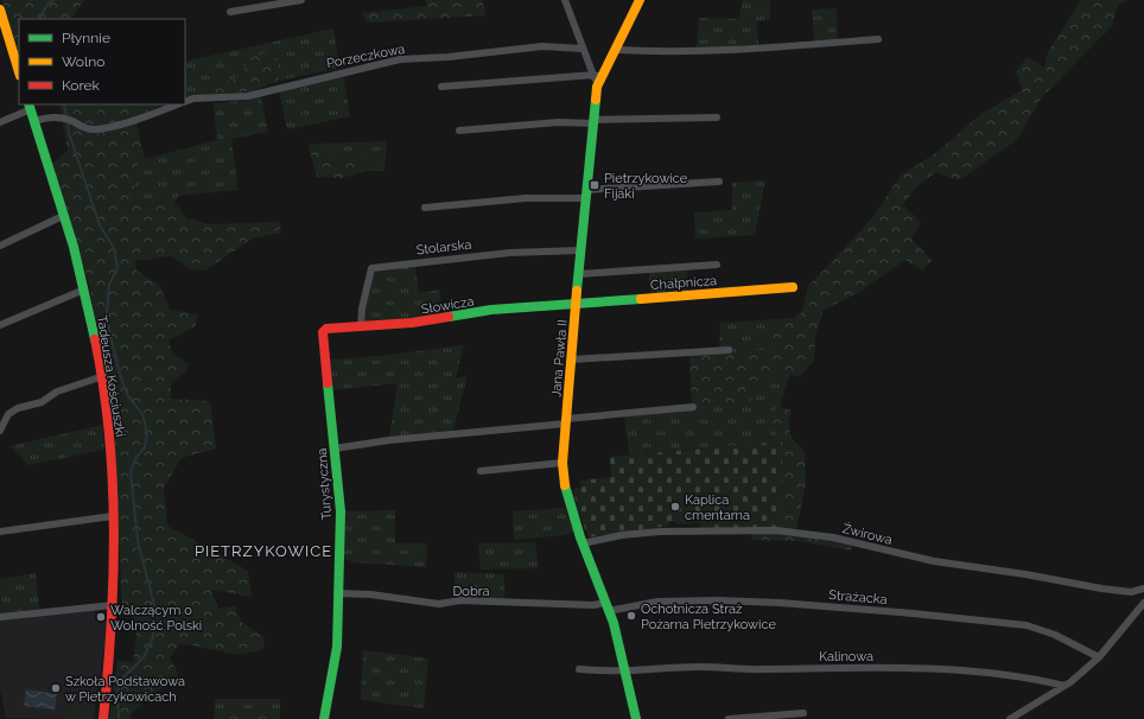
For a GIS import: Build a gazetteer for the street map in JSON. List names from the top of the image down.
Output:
{
  "streets": {
    "street": [
      "Porzeczkowa",
      "Stolarska",
      "Chałpnicza",
      "Słowicza",
      "Jana Pawła II",
      "Tadeusza Kościuszki",
      "Turystyczna",
      "Żwirowa",
      "Dobra",
      "Strażacka",
      "Kalinowa"
    ]
  },
  "crossings": [
    ["Stolarska", "Słowicza"],
    ["Stolarska", "Jana Pawła II"],
    ["Chałpnicza", "Słowicza"],
    ["Chałpnicza", "Jana Pawła II"],
    ["Słowicza", "Jana Pawła II"],
    ["Słowicza", "Turystyczna"],
    ["Jana Pawła II", "Żwirowa"],
    ["Jana Pawła II", "Dobra"],
    ["Jana Pawła II", "Strażacka"],
    ["Jana Pawła II", "Kalinowa"],
    ["Turystyczna", "Dobra"],
    ["Dobra", "Strażacka"]
  ],
  "districts": ["PIETRZYKOWICE"],
  "places": {
    "transit": ["Pietrzykowice Fijaki"],
    "other": [
      "Kaplica cmentarna",
      "Ochotnicza Straż Pożarna Pietrzykowice",
      "Walczącym o Wolność Polski",
      "Szkoła Podstawowa w Pietrzykowicach"
    ]
  },
  "legend": ["Płynnie", "Wolno", "Korek"]
}
